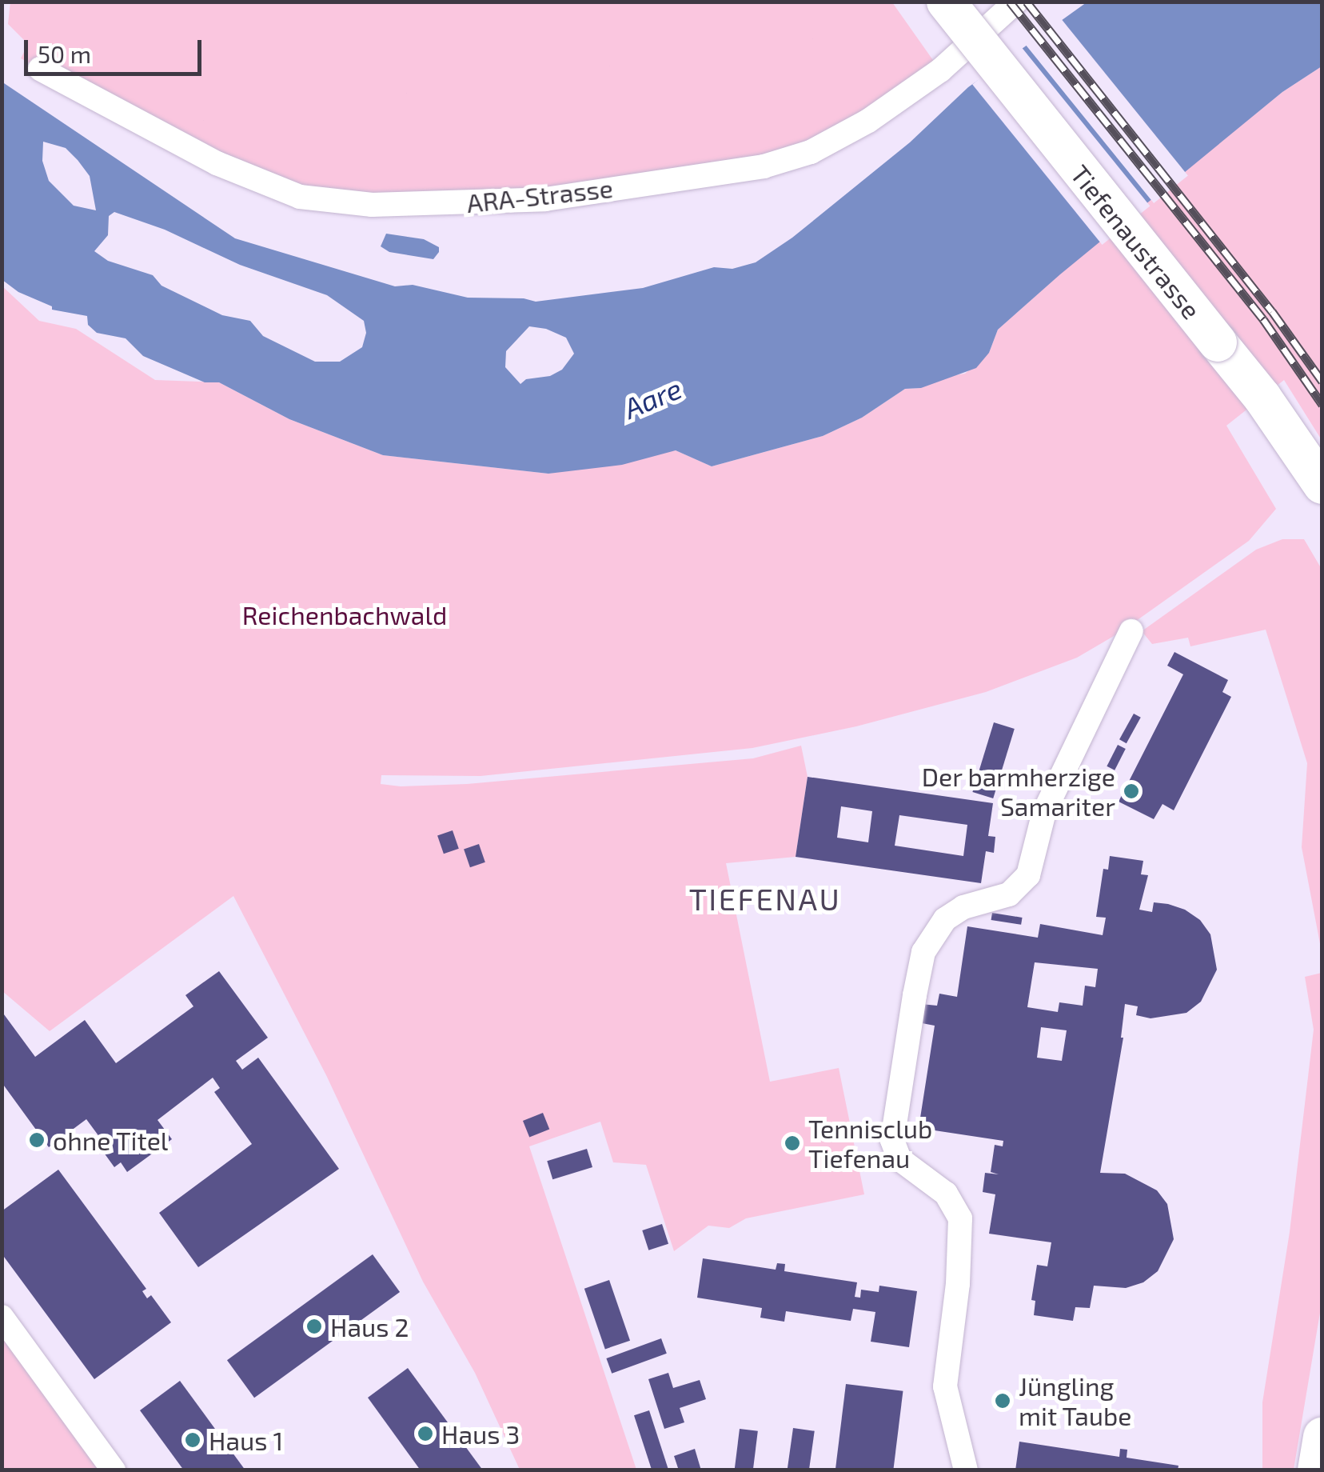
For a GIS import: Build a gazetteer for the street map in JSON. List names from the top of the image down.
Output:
{
  "streets": {
    "main road": ["Tiefenaustrasse"],
    "street": ["ARA-Strasse"]
  },
  "districts": ["TIEFENAU"],
  "water": ["Aare"],
  "parks": ["Reichenbachwald"],
  "places": [
    "Der barmherzige Samariter",
    "ohne Titel",
    "Tennisclub Tiefenau",
    "Haus 2",
    "Jüngling mit Taube",
    "Haus 3",
    "Haus 1"
  ],
  "scale_bar": "50 m"
}
